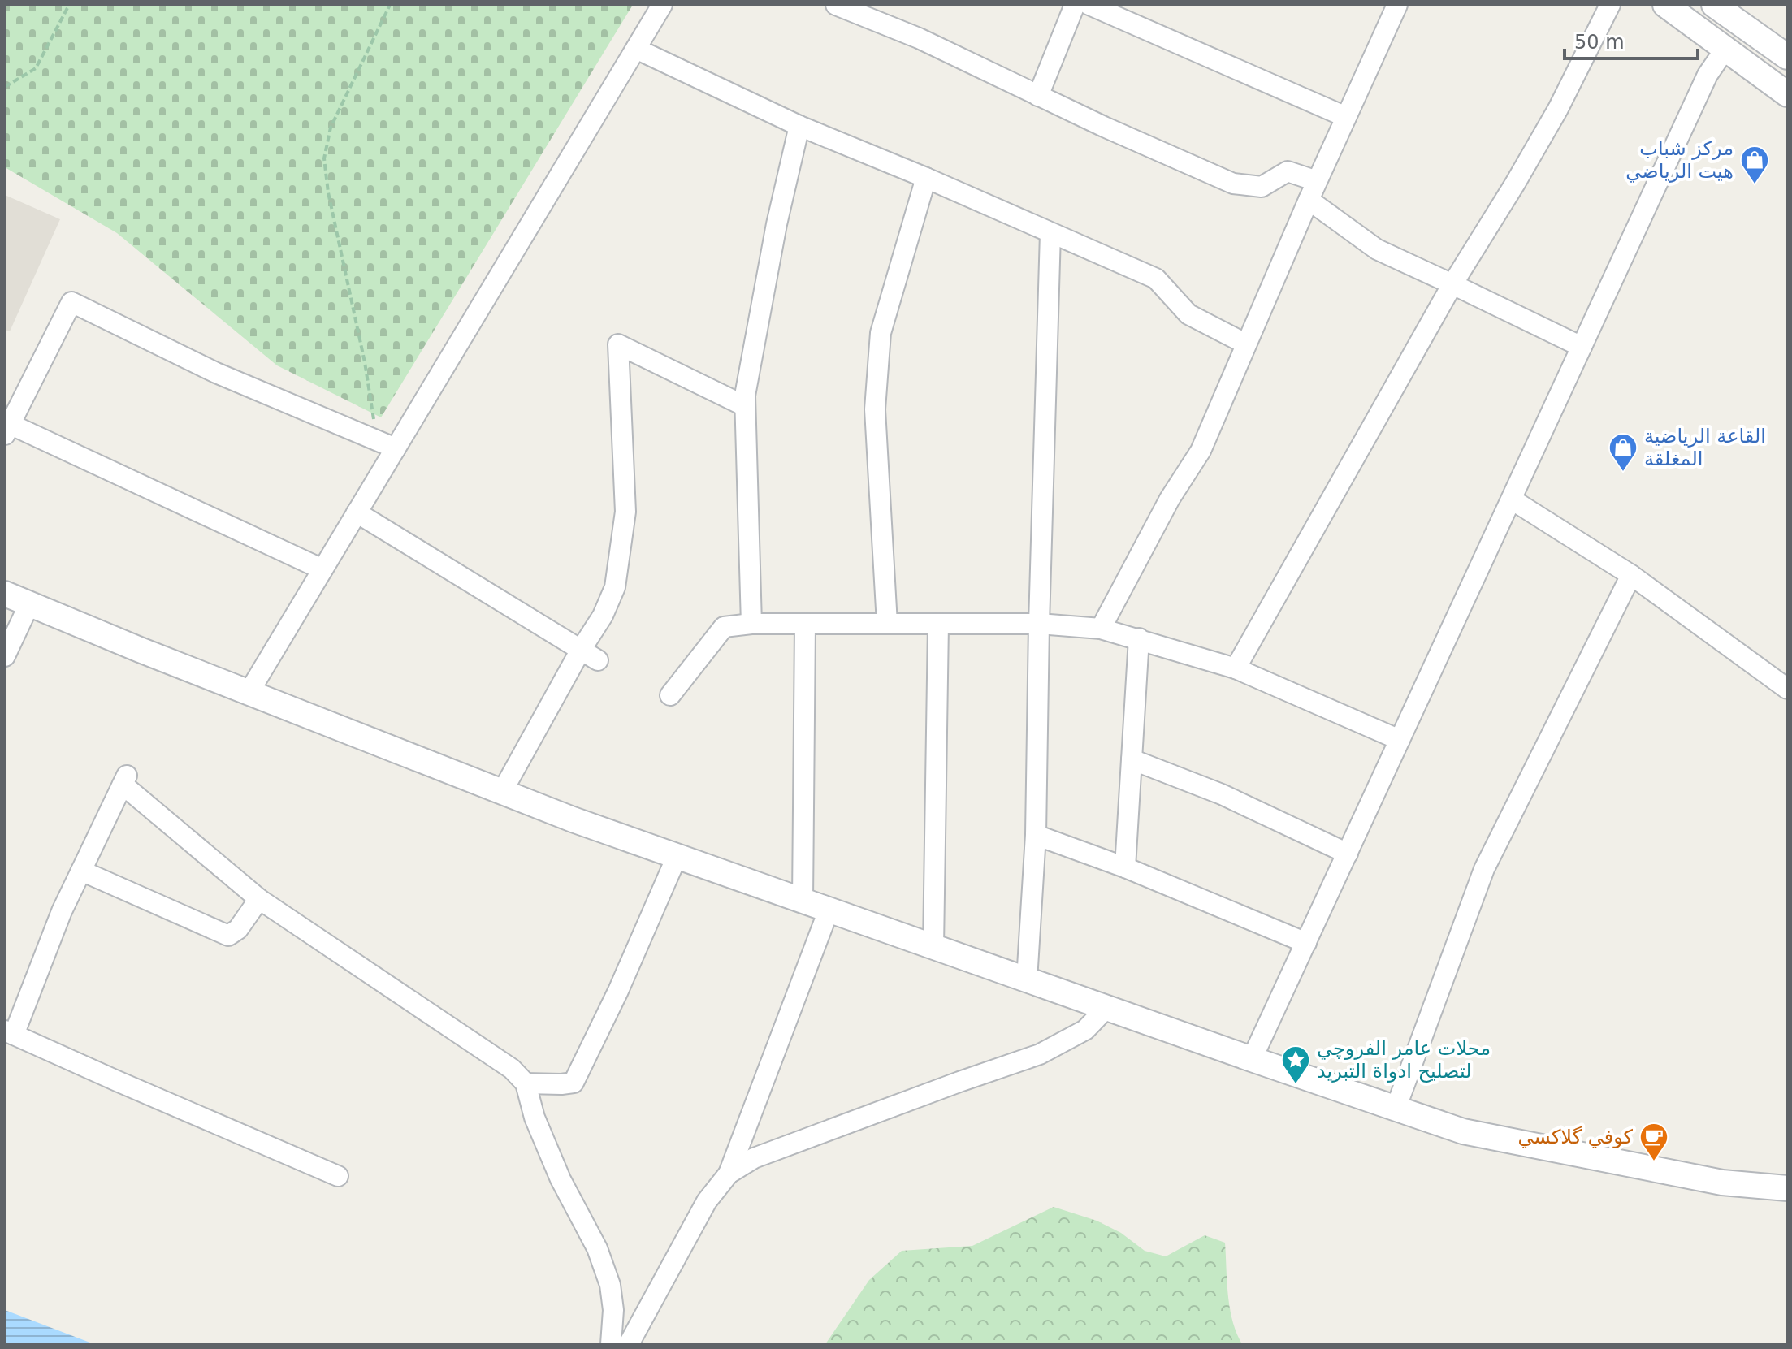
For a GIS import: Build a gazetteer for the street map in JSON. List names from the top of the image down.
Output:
{
  "places": {
    "shop": ["مركز شباب هيت الرياضي", "القاعة الرياضية المغلقة"],
    "place": ["محلات عامر الفروچي لتصليح ادواة التبريد"],
    "cafe": ["كوفي گلاكسي"]
  },
  "scale_bar": "50 m"
}
